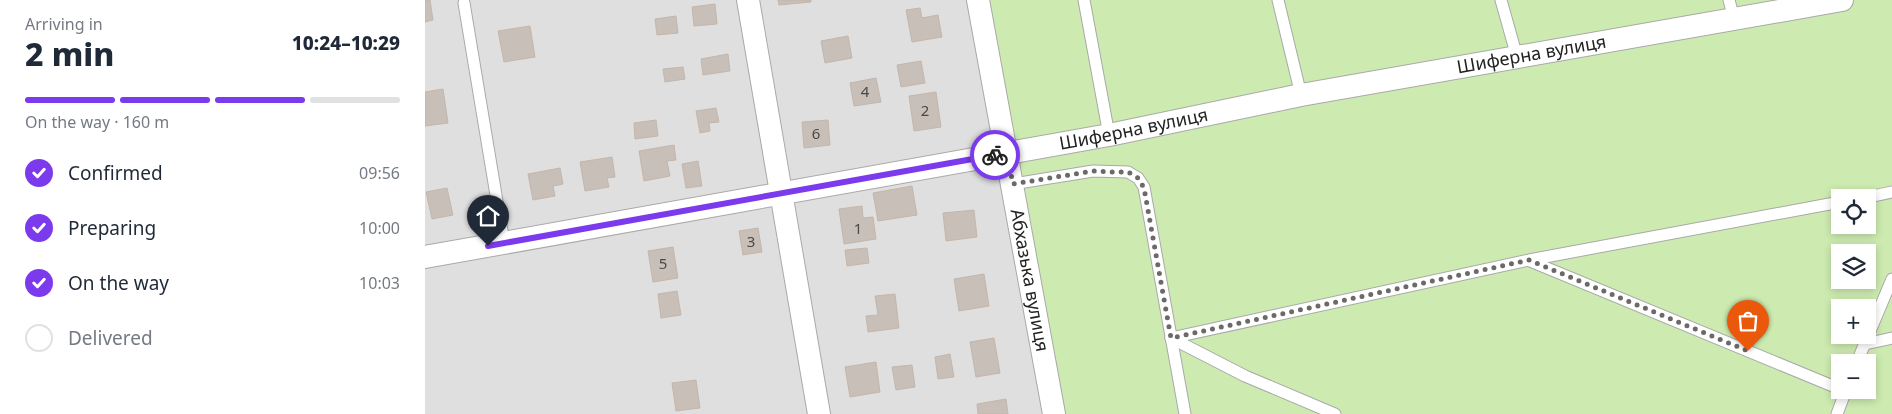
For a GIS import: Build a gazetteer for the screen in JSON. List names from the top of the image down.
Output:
{
  "streets": {
    "street": ["Шиферна вулиця", "Абхазька вулиця"]
  },
  "crossings": [
    ["Шиферна вулиця", "Абхазька вулиця"]
  ],
  "house_numbers": [
    "4",
    "2",
    "6",
    "1",
    "3",
    "5"
  ],
  "page": {
    "heading": ["2 min", "Arriving in", "10:24–10:29"],
    "bar": "On the way · 160 m",
    "list": [
      ["Confirmed", "09:56"],
      ["Preparing", "10:00"],
      ["On the way", "10:03"],
      "Delivered"
    ],
    "map_buttons": ["+", "−"]
  }
}
